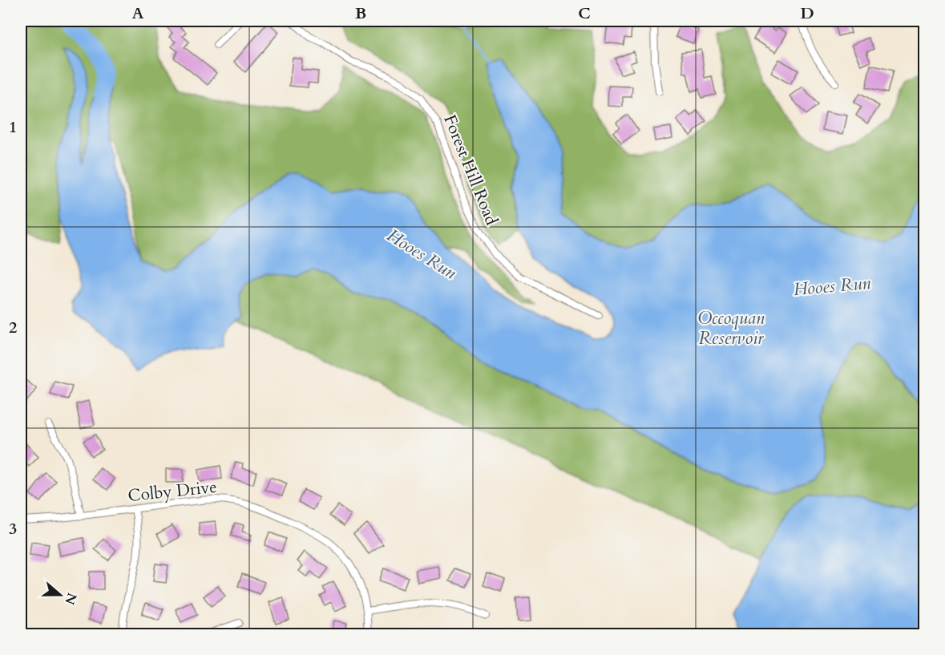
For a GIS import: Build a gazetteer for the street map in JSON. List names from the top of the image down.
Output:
{
  "streets": {
    "street": ["Forest Hill Road", "Colby Drive"]
  },
  "water": ["Hooes Run", "Occoquan Reservoir"],
  "north": "right",
  "grid": {
    "columns": [
      "A",
      "B",
      "C",
      "D"
    ],
    "rows": ["1", "2", "3"]
  }
}
